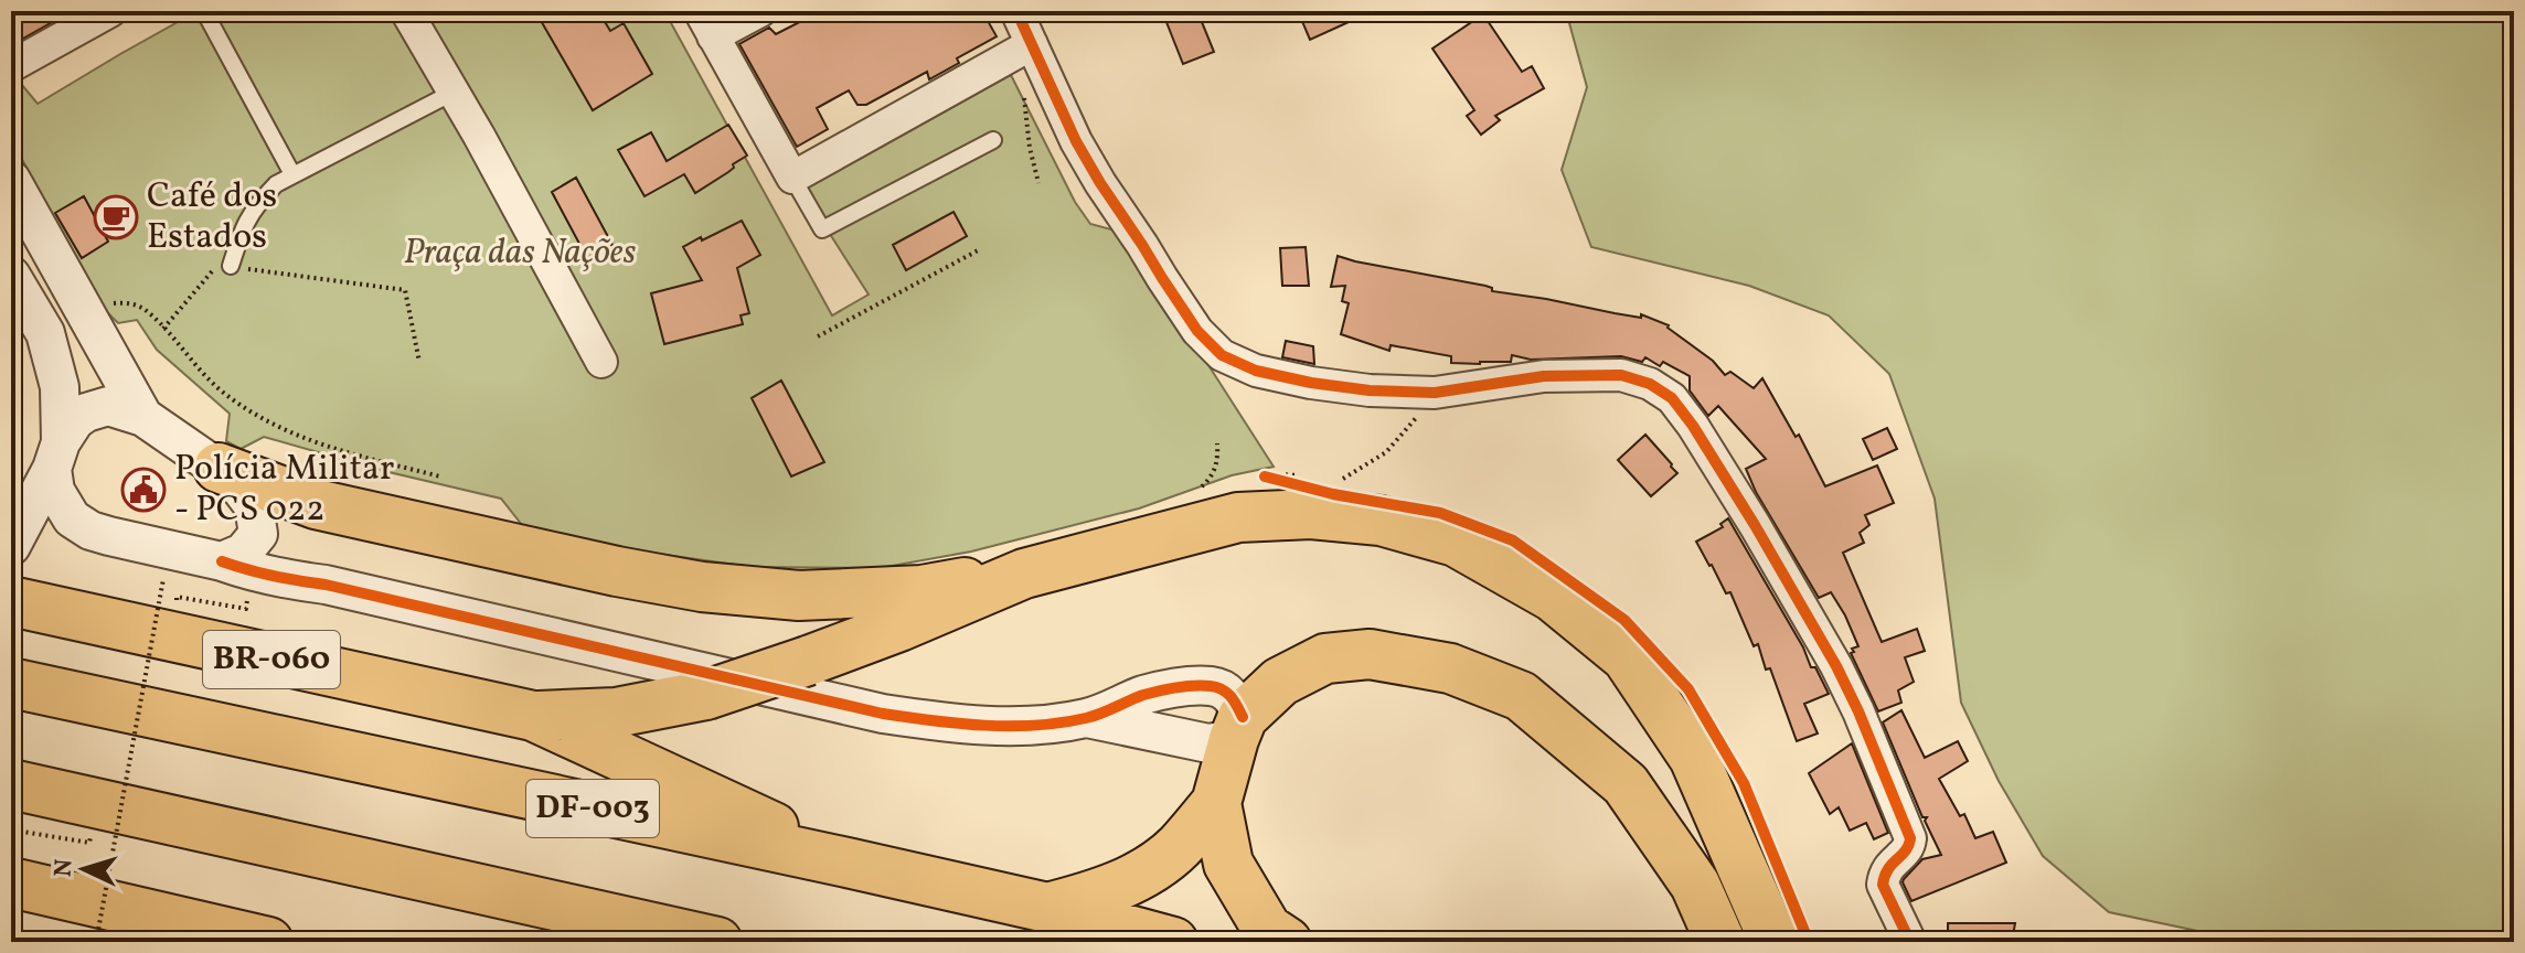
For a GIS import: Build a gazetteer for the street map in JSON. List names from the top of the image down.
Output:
{
  "streets": {
    "main road": ["BR-060", "DF-003"]
  },
  "parks": ["Praça das Nações"],
  "places": {
    "cafe": ["Café dos Estados"],
    "public building": ["Polícia Militar - PCS 022"]
  },
  "north": "left"
}
